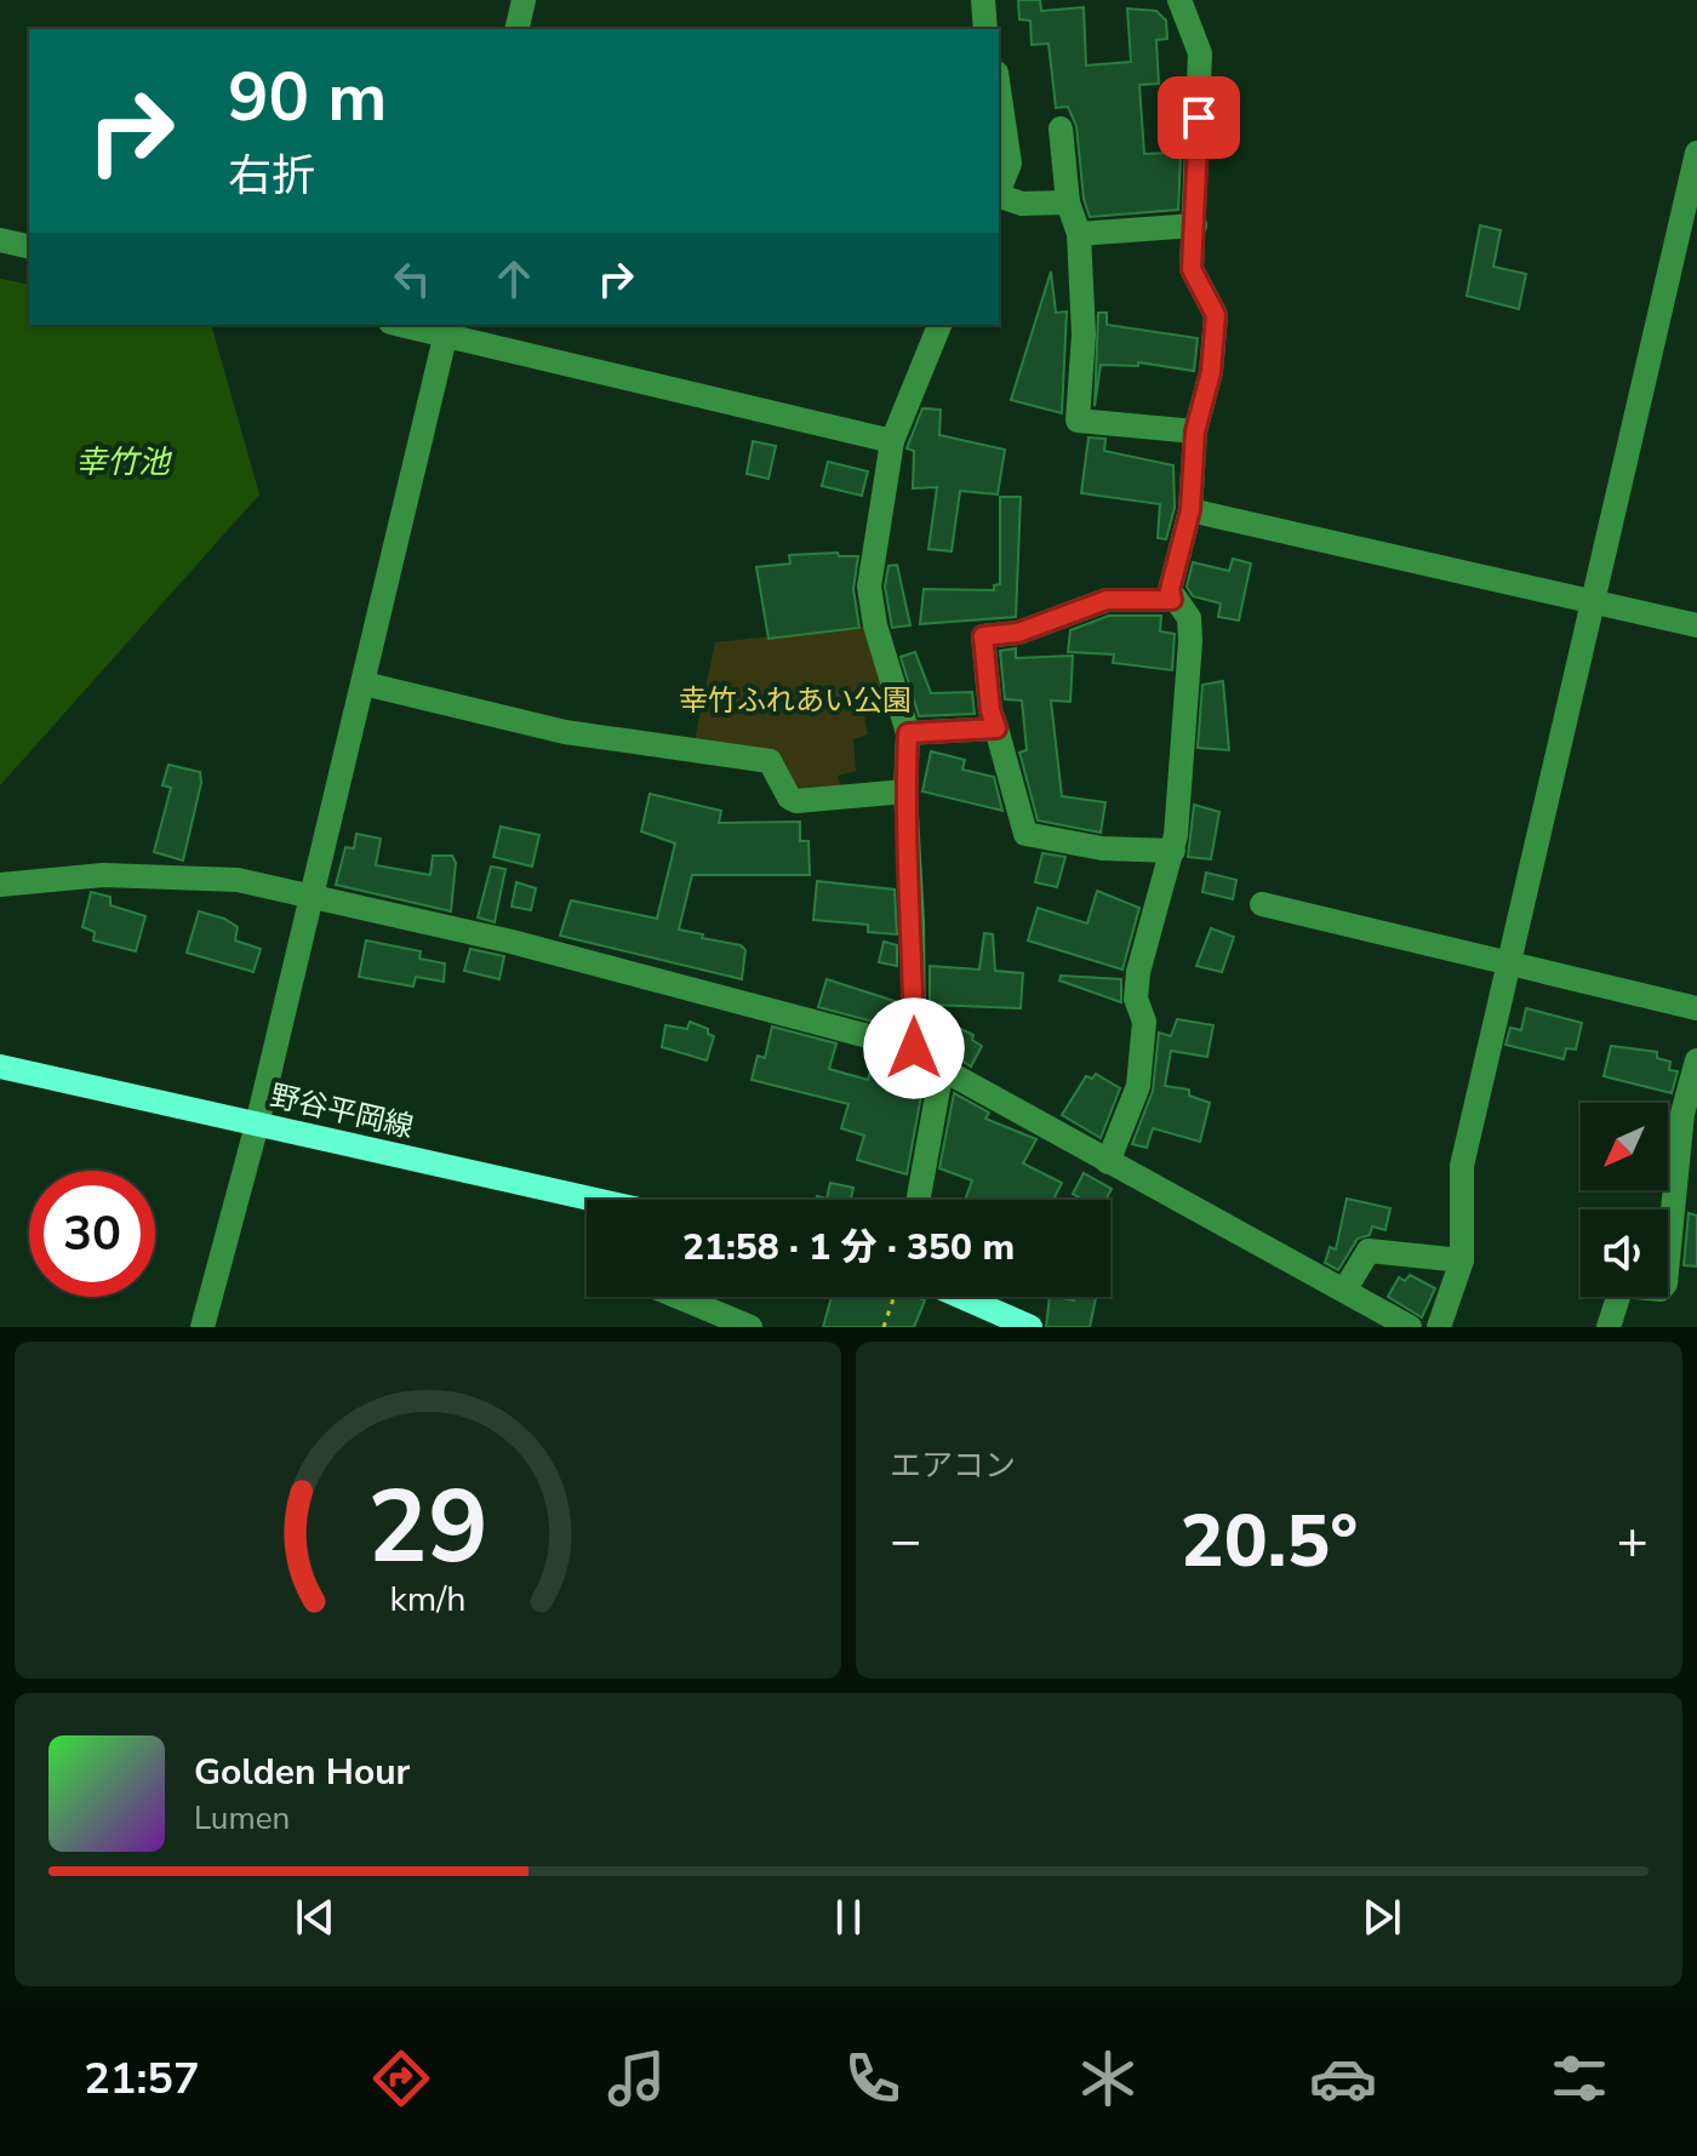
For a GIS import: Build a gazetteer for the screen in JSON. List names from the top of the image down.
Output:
{
  "streets": {
    "main road": ["野谷平岡線"]
  },
  "water": ["幸竹池"],
  "parks": ["幸竹ふれあい公園"],
  "north": "bottom left",
  "page": {
    "turn": ["90 m", "右折"],
    "limit": "30",
    "trip": "21:58 · 1 分 · 350 m",
    "tile": "エアコン",
    "heat": ["−", "20.5°", "+"],
    "song": ["Golden Hour", "Lumen"],
    "tabs": "21:57",
    "gauge": ["29", "km/h"]
  }
}
